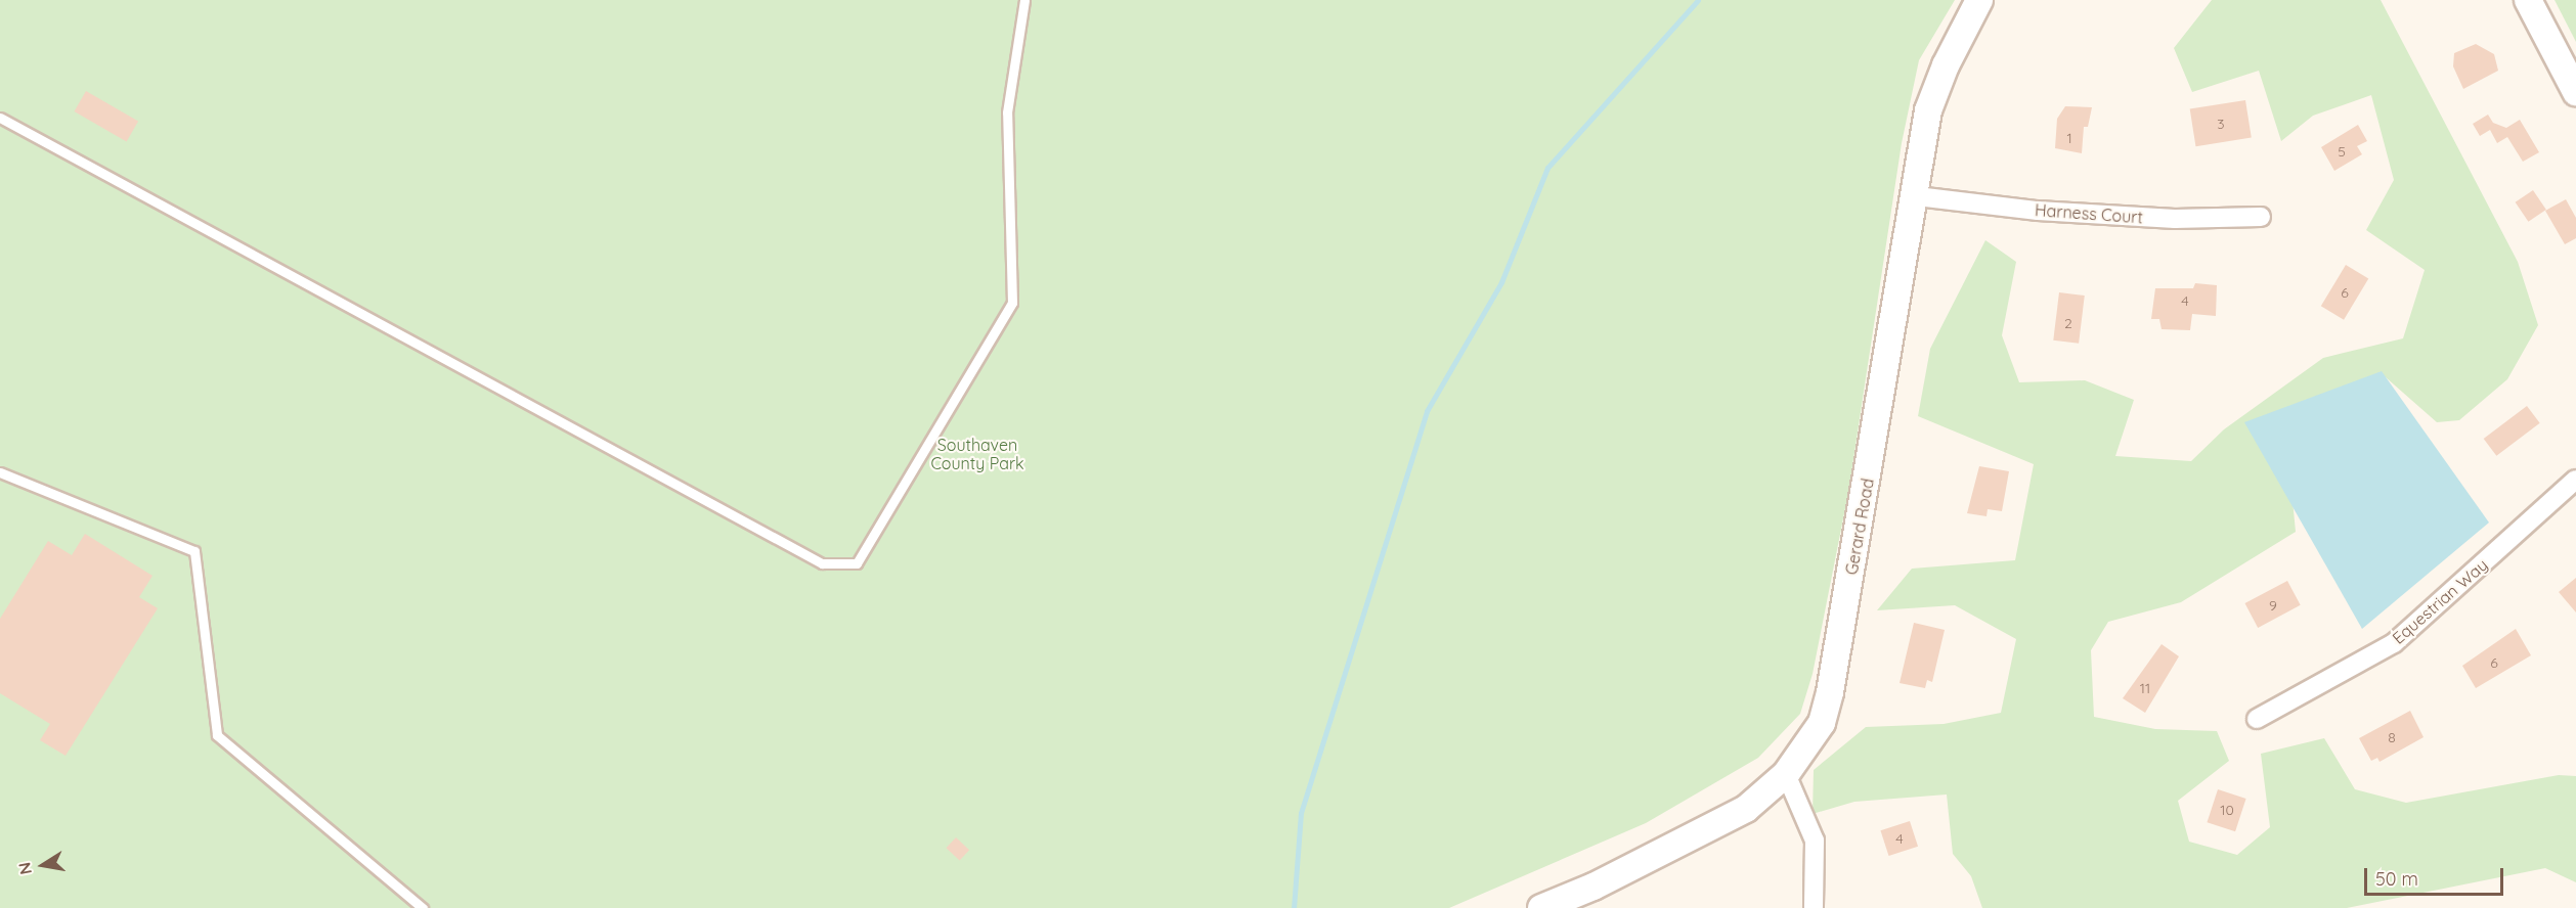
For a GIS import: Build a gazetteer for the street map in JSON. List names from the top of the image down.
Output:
{
  "streets": {
    "street": ["Harness Court", "Gerard Road", "Equestrian Way"]
  },
  "crossings": [
    ["Harness Court", "Gerard Road"]
  ],
  "parks": ["Southaven County Park"],
  "house_numbers": [
    "3",
    "1",
    "5",
    "6",
    "4",
    "2",
    "9",
    "6",
    "11",
    "8",
    "10",
    "4"
  ],
  "scale_bar": "50 m",
  "north": "left"
}
